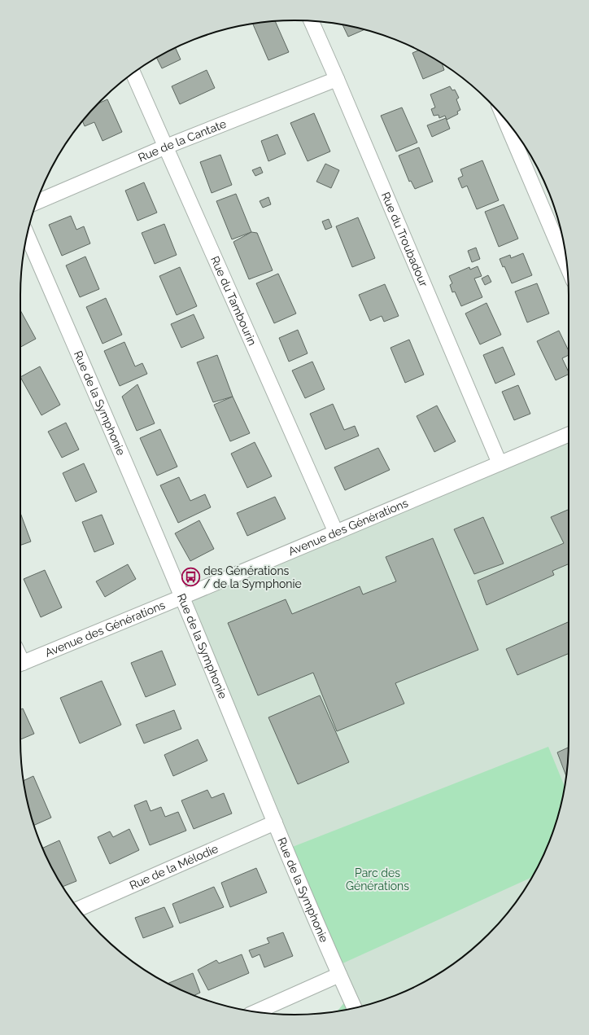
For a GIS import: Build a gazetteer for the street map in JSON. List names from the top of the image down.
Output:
{
  "streets": {
    "street": [
      "Rue de la Cantate",
      "Rue du Troubadour",
      "Rue du Tambourin",
      "Rue de la Symphonie",
      "Avenue des Générations",
      "Rue de la Mélodie"
    ]
  },
  "crossings": [
    ["Rue de la Cantate", "Rue du Troubadour"],
    ["Rue de la Cantate", "Rue du Tambourin"],
    ["Rue du Troubadour", "Avenue des Générations"],
    ["Rue du Tambourin", "Avenue des Générations"],
    ["Rue de la Symphonie", "Avenue des Générations"],
    ["Rue de la Symphonie", "Rue de la Mélodie"]
  ],
  "parks": ["Parc des Générations"],
  "places": {
    "bus stop": ["des Générations / de la Symphonie"]
  }
}
